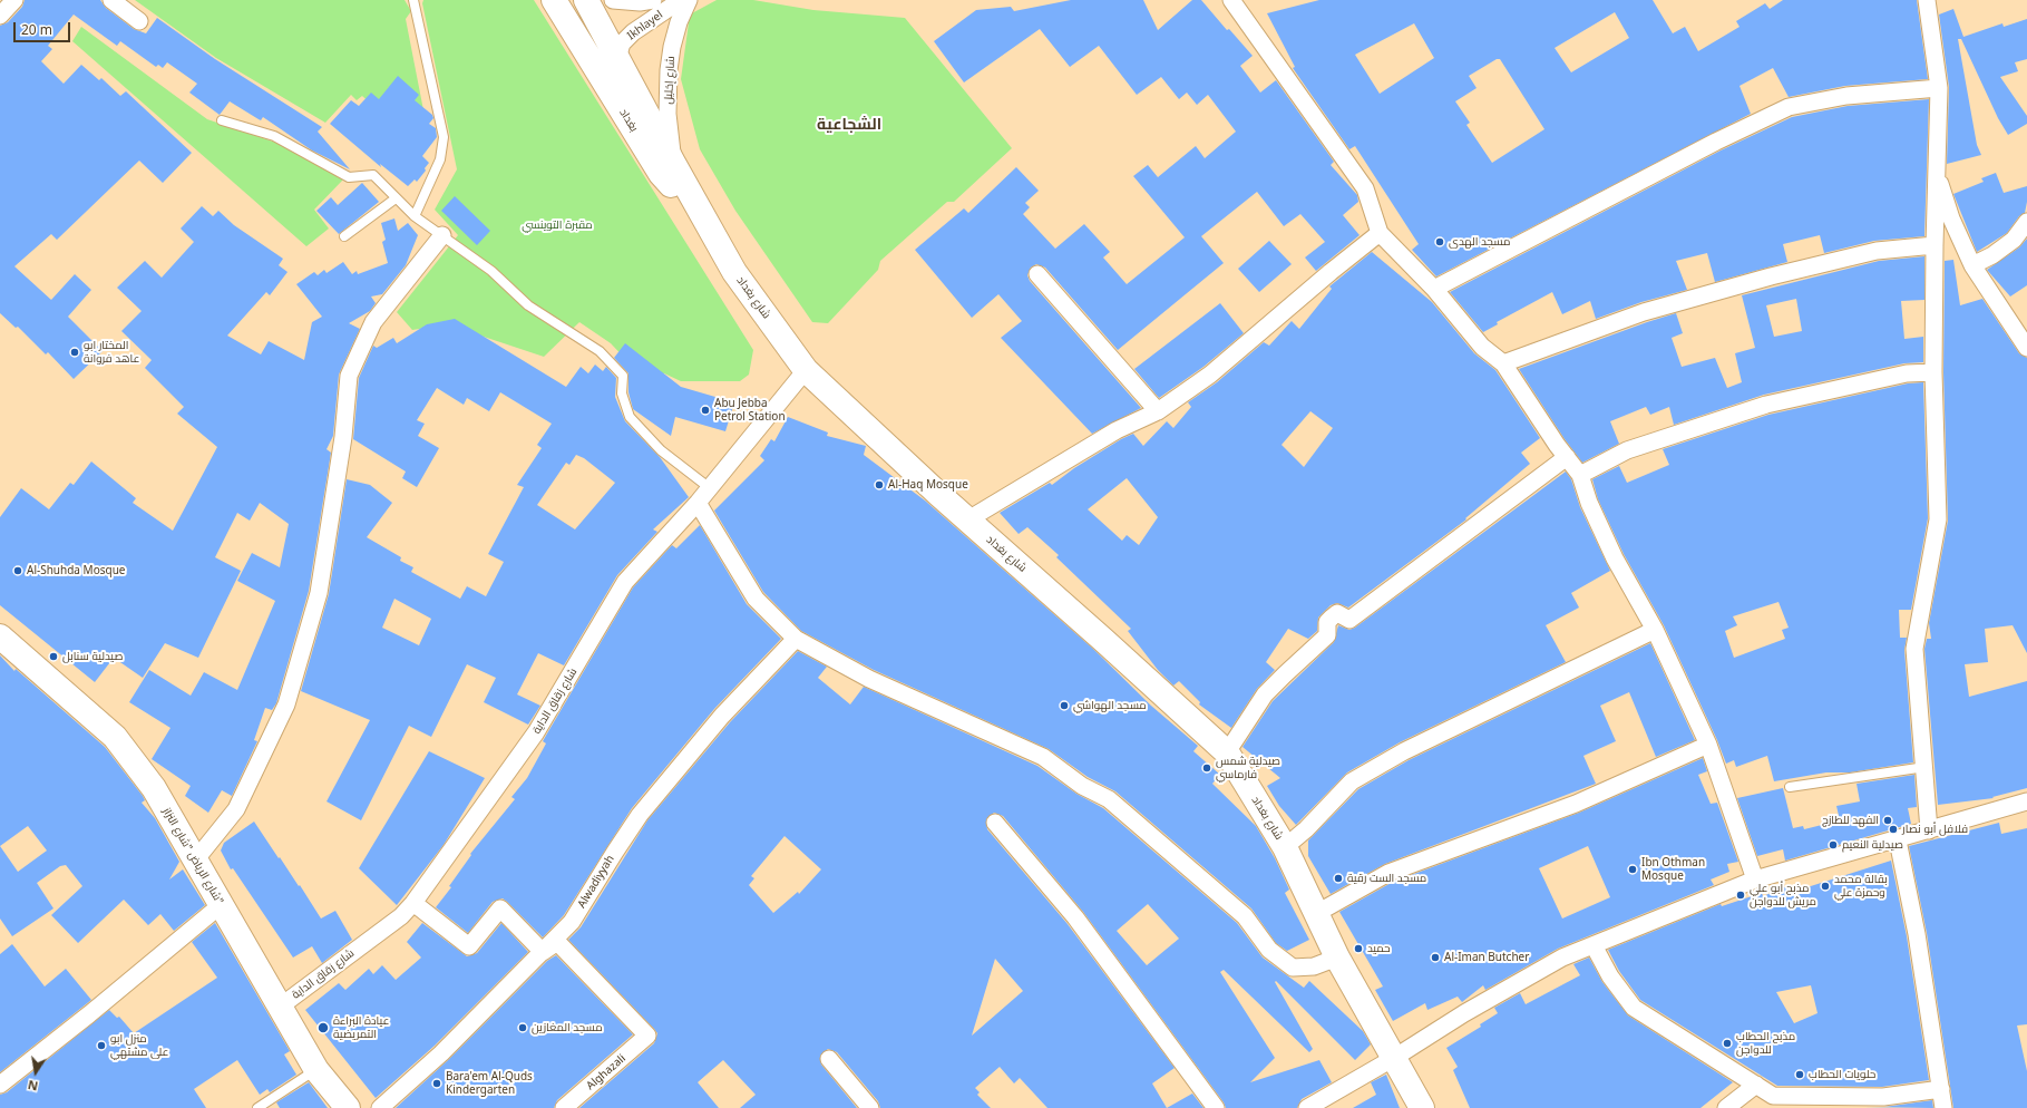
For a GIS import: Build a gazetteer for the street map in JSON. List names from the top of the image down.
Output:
{
  "streets": {
    "main road": ["بغداد", "شارع بغداد", "شارع الرياض \"شارع النزاز\""],
    "street": [
      "Ikhlayel",
      "شارع إخليل",
      "شارع زقاق الداية",
      "Alwadiyyah",
      "Alghazali"
    ]
  },
  "crossings": [
    ["Ikhlayel", "شارع بغداد"],
    ["شارع إخليل", "شارع بغداد"],
    ["بغداد", "شارع بغداد"],
    ["شارع بغداد", "شارع زقاق الداية"],
    ["شارع زقاق الداية", "شارع الرياض \"شارع النزاز\""],
    ["Alwadiyyah", "Alghazali"]
  ],
  "districts": ["الشجاعية"],
  "parks": ["مقبرة التوينسي"],
  "places": [
    "مسجد الهدى",
    "المختار ابو عاهد فروانة",
    "Abu Jebba Petrol Station",
    "Al-Haq Mosque",
    "Al-Shuhda Mosque",
    "صيدلية سنابل",
    "مسجد الهواشي",
    "صيدلية شمس فارماسي",
    "الفهد للطازج",
    "فلافل أبو نصار",
    "صيدلية النعيم",
    "Ibn Othman Mosque",
    "مسجد الست رقية",
    "بقالة محمد وحمزة علي",
    "مذبح أبو علي مريش للدواجن",
    "حميد",
    "Al-Iman Butcher",
    "عيادة البراءة التمريضية",
    "مسجد المغازين",
    "مذبح الحطاب للدواجن",
    "منزل ابو على مشتهي",
    "حلويات الحطاب",
    "Bara'em Al-Quds Kindergarten"
  ],
  "scale_bar": "20 m",
  "north": "bottom"
}
